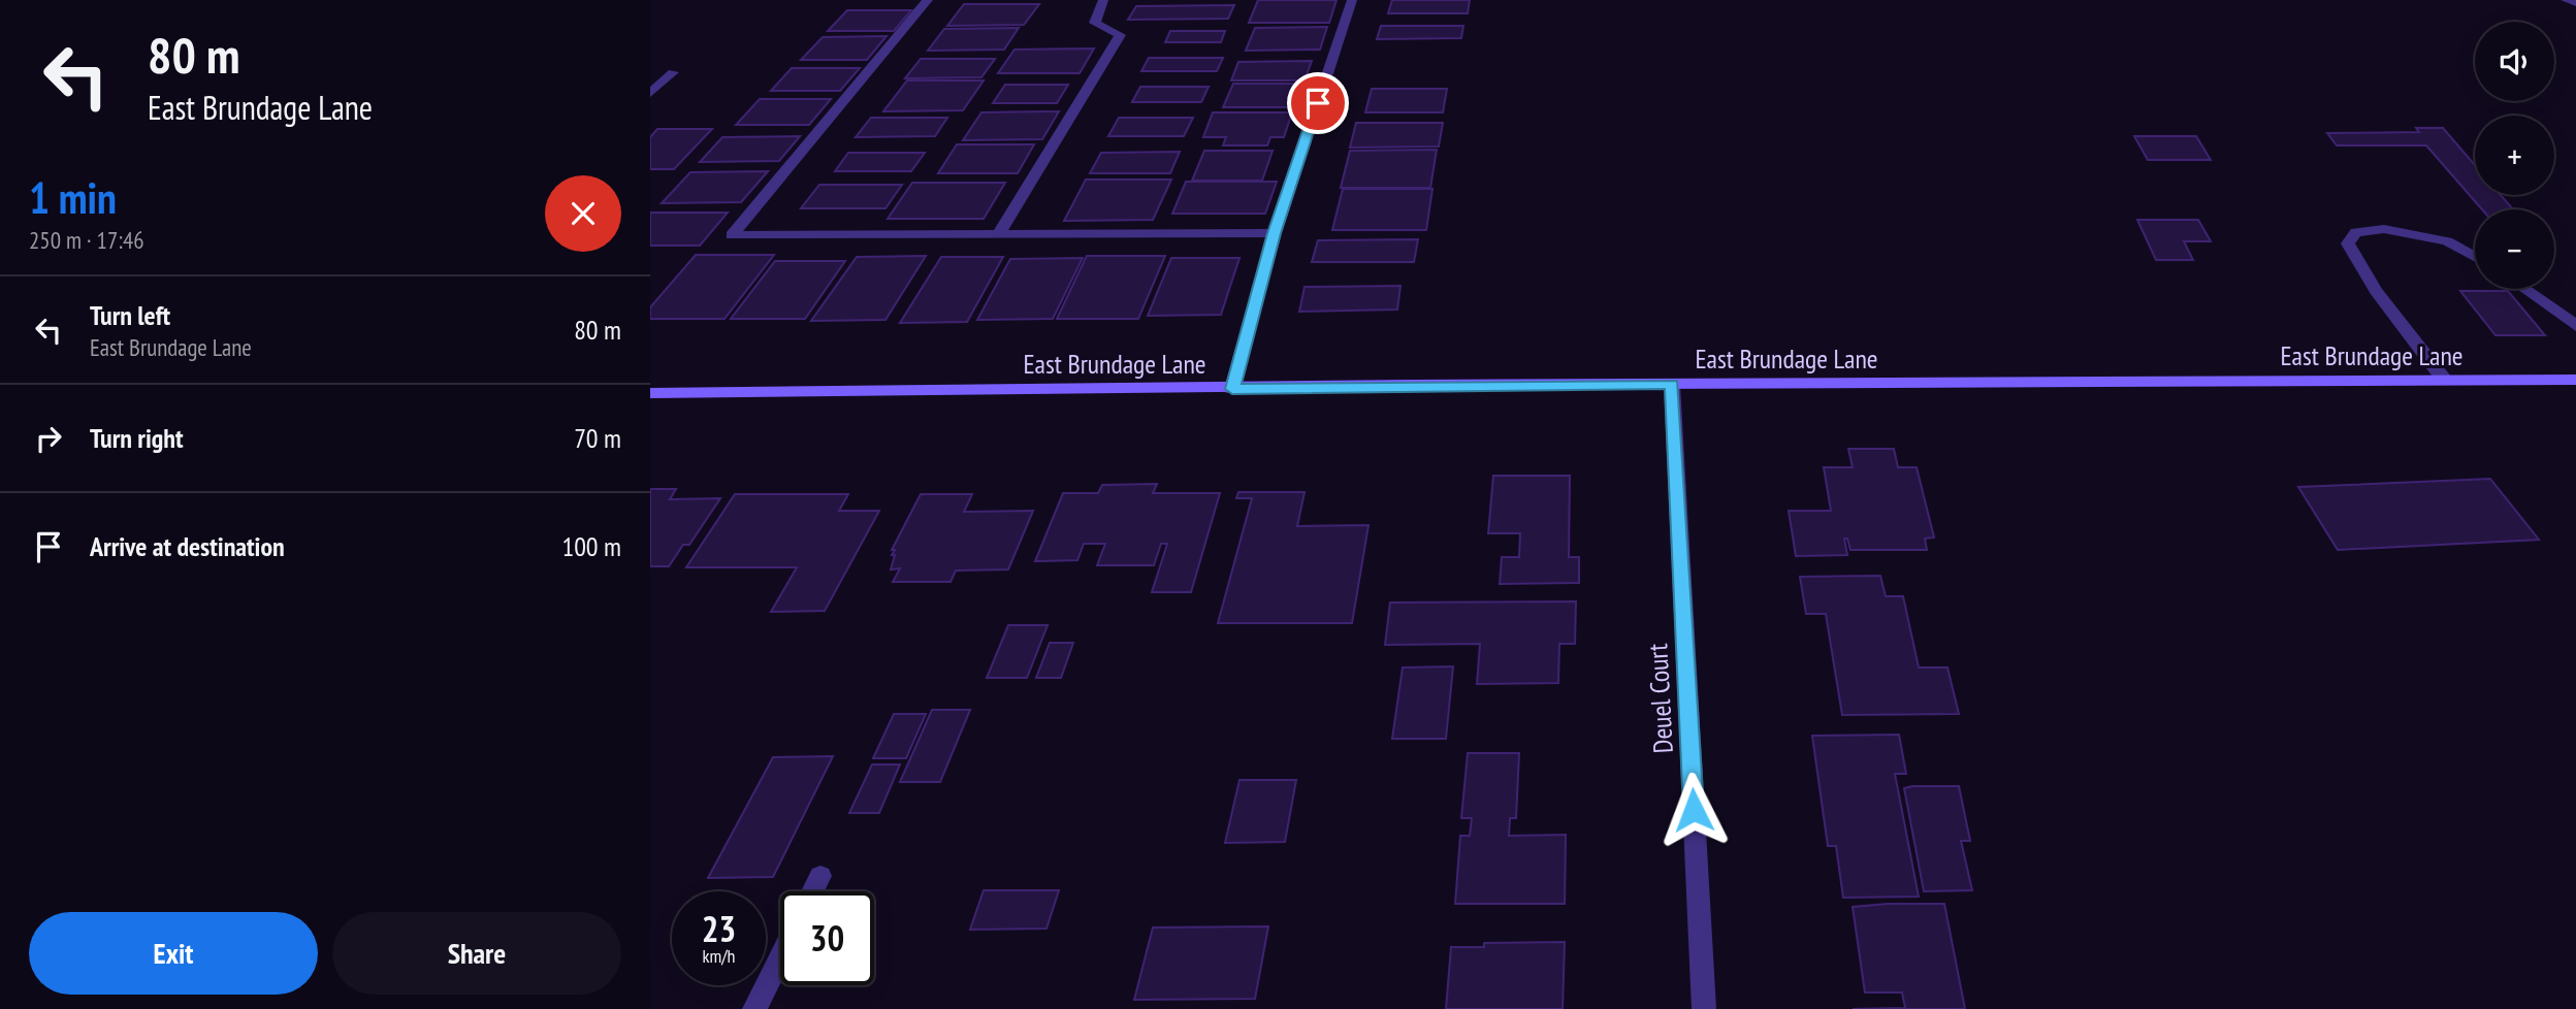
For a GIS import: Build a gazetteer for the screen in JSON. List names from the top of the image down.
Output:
{
  "streets": {
    "main road": ["East Brundage Lane"],
    "street": ["Deuel Court"]
  },
  "crossings": [
    ["East Brundage Lane", "Deuel Court"]
  ],
  "page": {
    "turn": ["80 m", "East Brundage Lane"],
    "map_buttons": ["+", "−"],
    "heading": ["1 min", "250 m · 17:46"],
    "list": [
      {
        "name": "Turn left",
        "note": "East Brundage Lane",
        "value": "80 m"
      },
      {
        "name": "Turn right",
        "value": "70 m"
      },
      {
        "name": "Arrive at destination",
        "value": "100 m"
      }
    ],
    "speed": "23 km/h",
    "limit": "30",
    "buttons": ["Exit", "Share"]
  }
}
